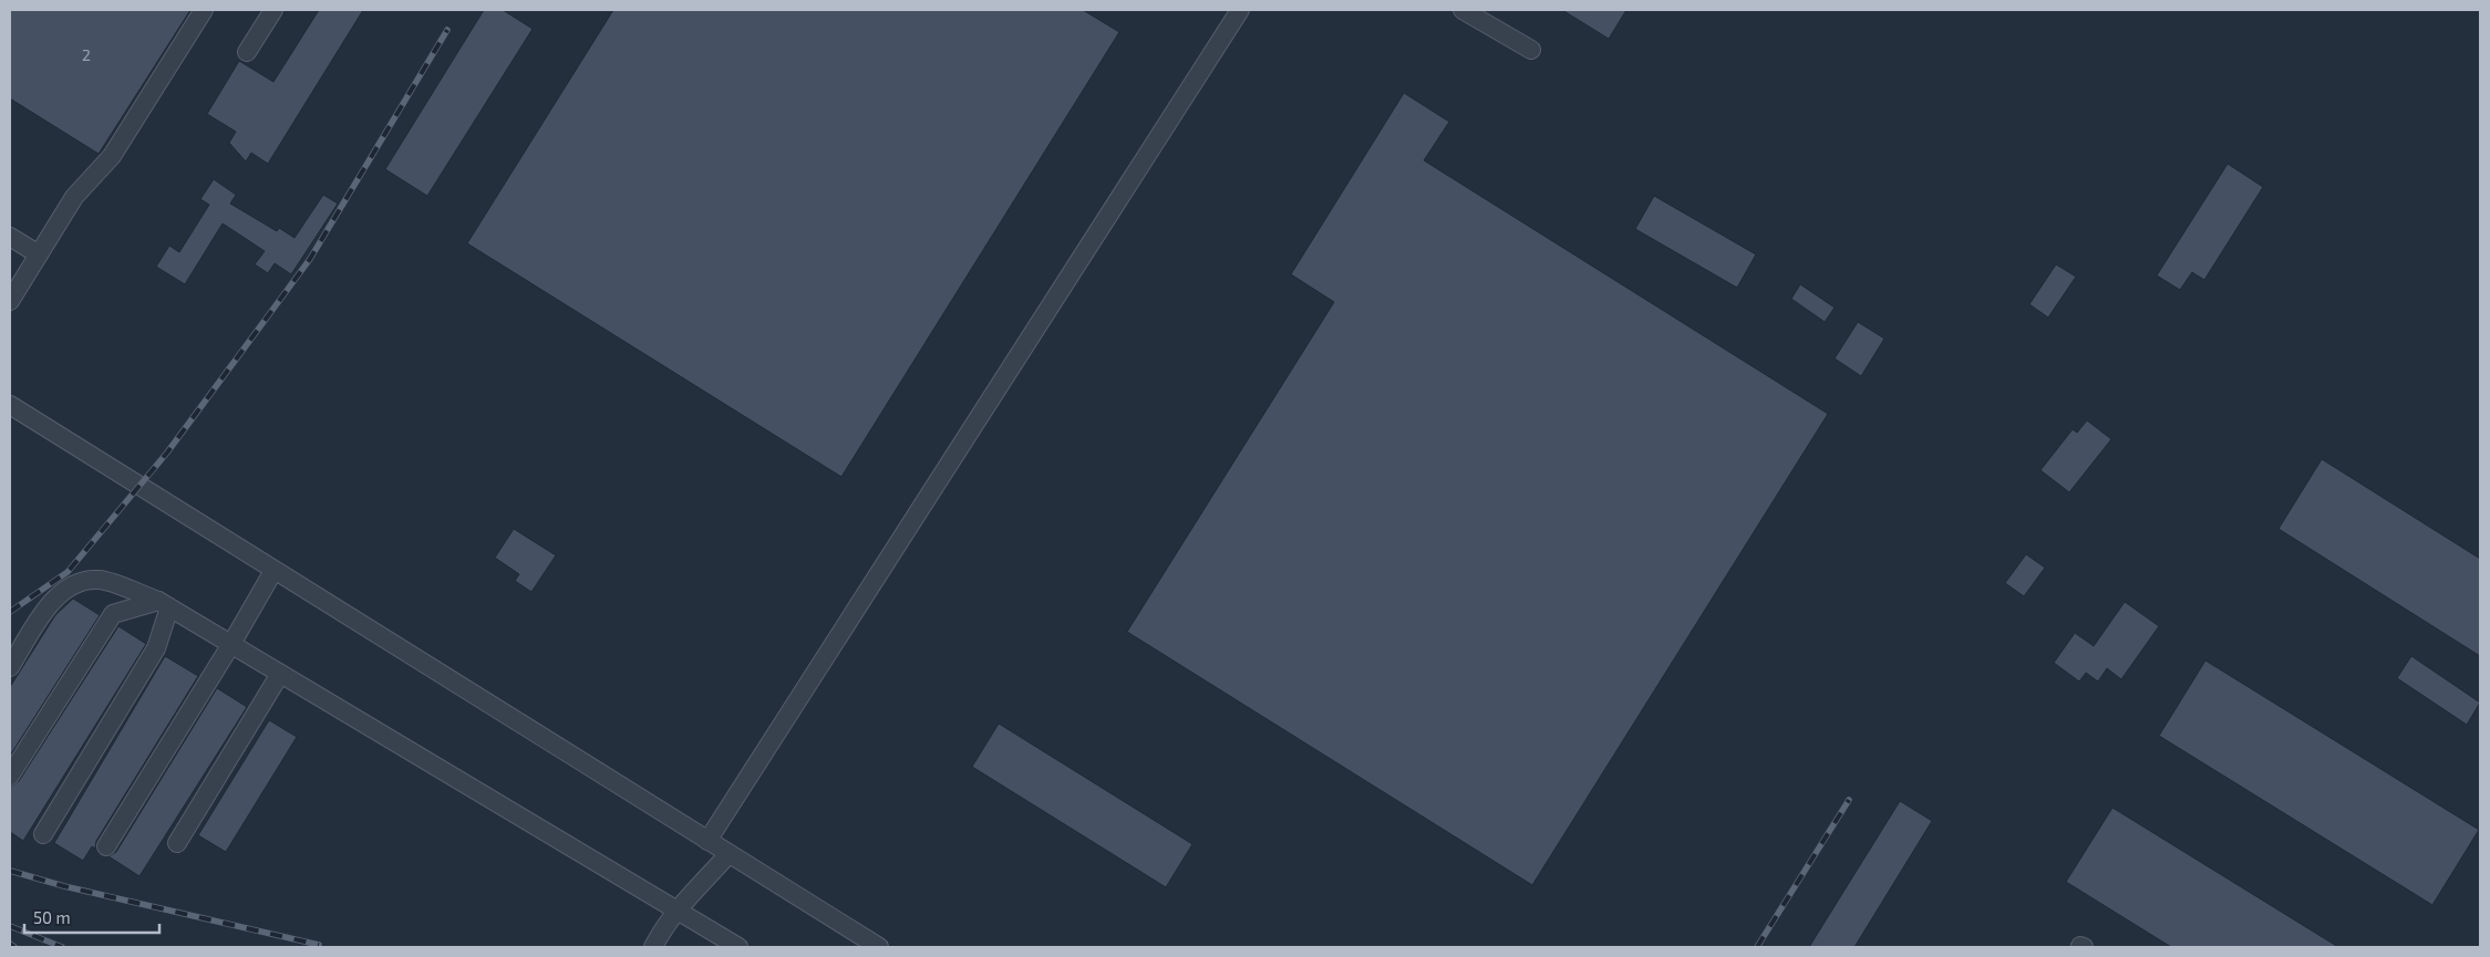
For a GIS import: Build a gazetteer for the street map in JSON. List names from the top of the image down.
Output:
{
  "house_numbers": ["2"],
  "scale_bar": "50 m"
}
